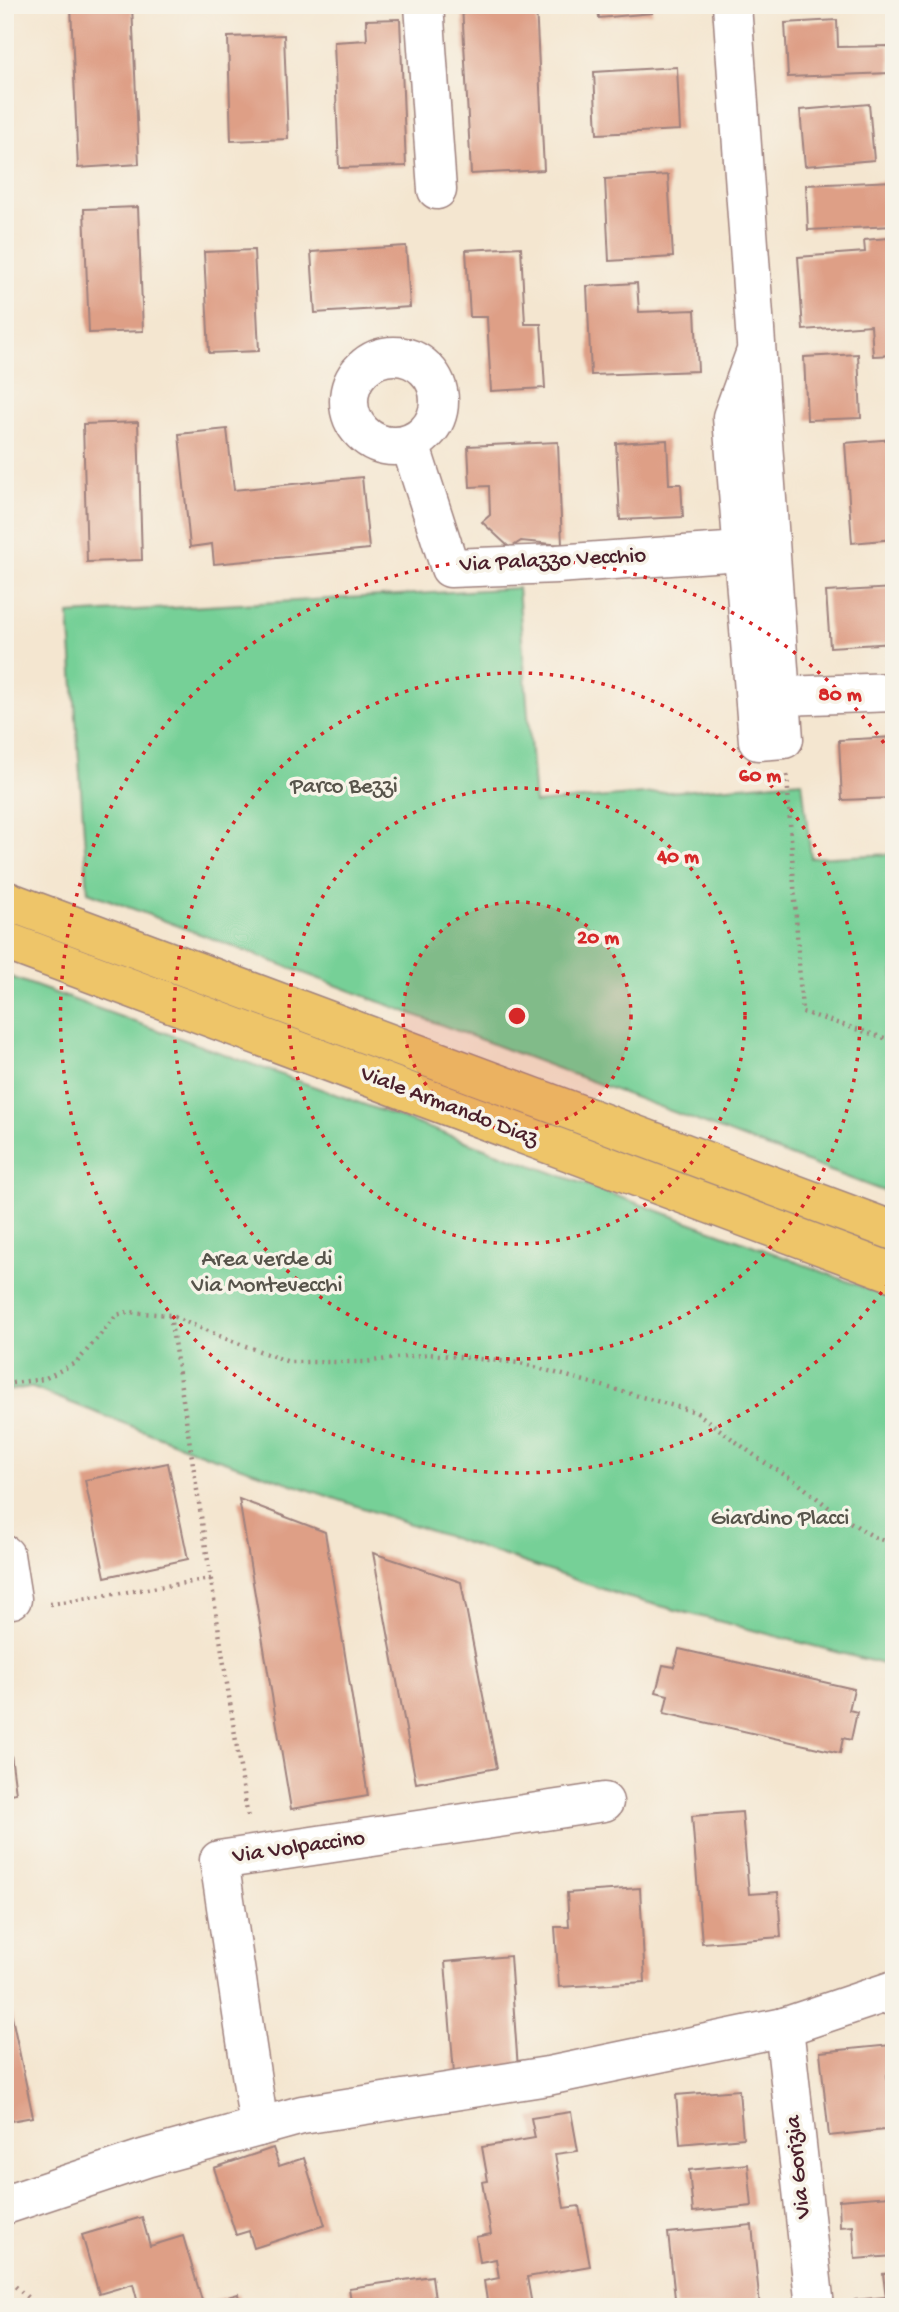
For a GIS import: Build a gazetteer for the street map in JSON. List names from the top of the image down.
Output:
{
  "streets": {
    "main road": ["Viale Armando Diaz"],
    "street": ["Via Palazzo Vecchio", "Via Volpaccino", "Via Gorizia"]
  },
  "parks": ["Parco Bezzi", "Area verde di Via Montevecchi", "Giardino Placci"],
  "rings": [
    "80 m",
    "60 m",
    "40 m",
    "20 m"
  ]
}
